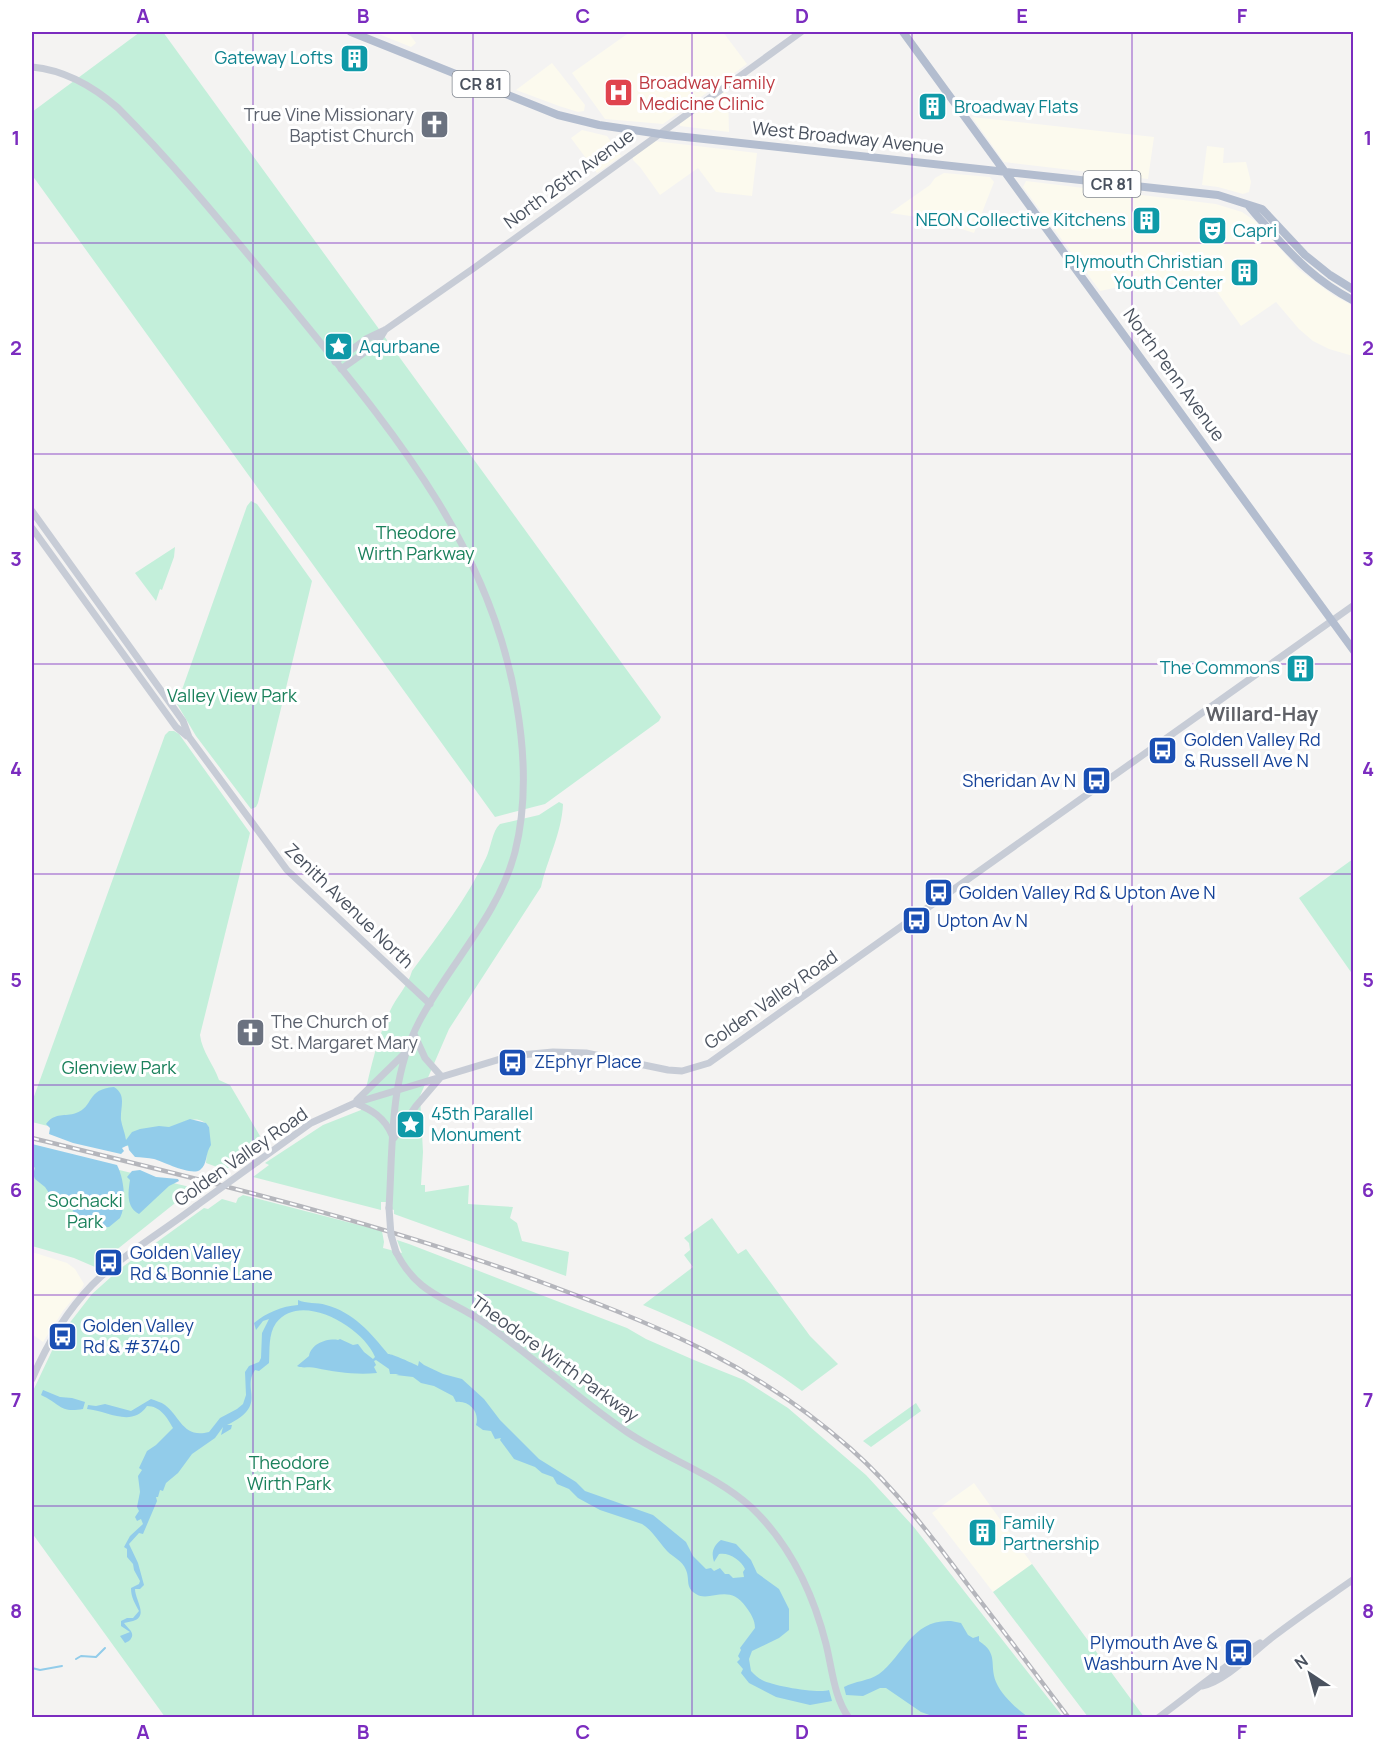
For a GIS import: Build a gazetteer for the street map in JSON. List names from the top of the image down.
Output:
{
  "streets": {
    "main road": ["CR 81", "West Broadway Avenue", "North Penn Avenue"],
    "street": [
      "North 26th Avenue",
      "Zenith Avenue North",
      "Golden Valley Road",
      "Theodore Wirth Parkway"
    ]
  },
  "crossings": [
    ["West Broadway Avenue", "North 26th Avenue"],
    ["West Broadway Avenue", "North Penn Avenue"],
    ["North 26th Avenue", "Theodore Wirth Parkway"],
    ["North Penn Avenue", "Golden Valley Road"],
    ["Zenith Avenue North", "Theodore Wirth Parkway"],
    ["Golden Valley Road", "Theodore Wirth Parkway"]
  ],
  "districts": ["Willard-Hay"],
  "parks": [
    "Theodore Wirth Parkway",
    "Valley View Park",
    "Glenview Park",
    "Sochacki Park",
    "Theodore Wirth Park"
  ],
  "places": {
    "building": [
      "Gateway Lofts",
      "Broadway Flats",
      "NEON Collective Kitchens",
      "Plymouth Christian Youth Center",
      "The Commons",
      "Family Partnership"
    ],
    "hospital": ["Broadway Family Medicine Clinic"],
    "church": ["True Vine Missionary Baptist Church", "The Church of St. Margaret Mary"],
    "theatre": ["Capri"],
    "place": ["Aqurbane", "45th Parallel Monument"],
    "bus stop": [
      "Golden Valley Rd & Russell Ave N",
      "Sheridan Av N",
      "Golden Valley Rd & Upton Ave N",
      "Upton Av N",
      "ZEphyr Place",
      "Golden Valley Rd & Bonnie Lane",
      "Golden Valley Rd & #3740",
      "Plymouth Ave & Washburn Ave N"
    ]
  },
  "north": "top left",
  "grid": {
    "columns": [
      "A",
      "B",
      "C",
      "D",
      "E",
      "F"
    ],
    "rows": [
      "1",
      "2",
      "3",
      "4",
      "5",
      "6",
      "7",
      "8"
    ]
  }
}
